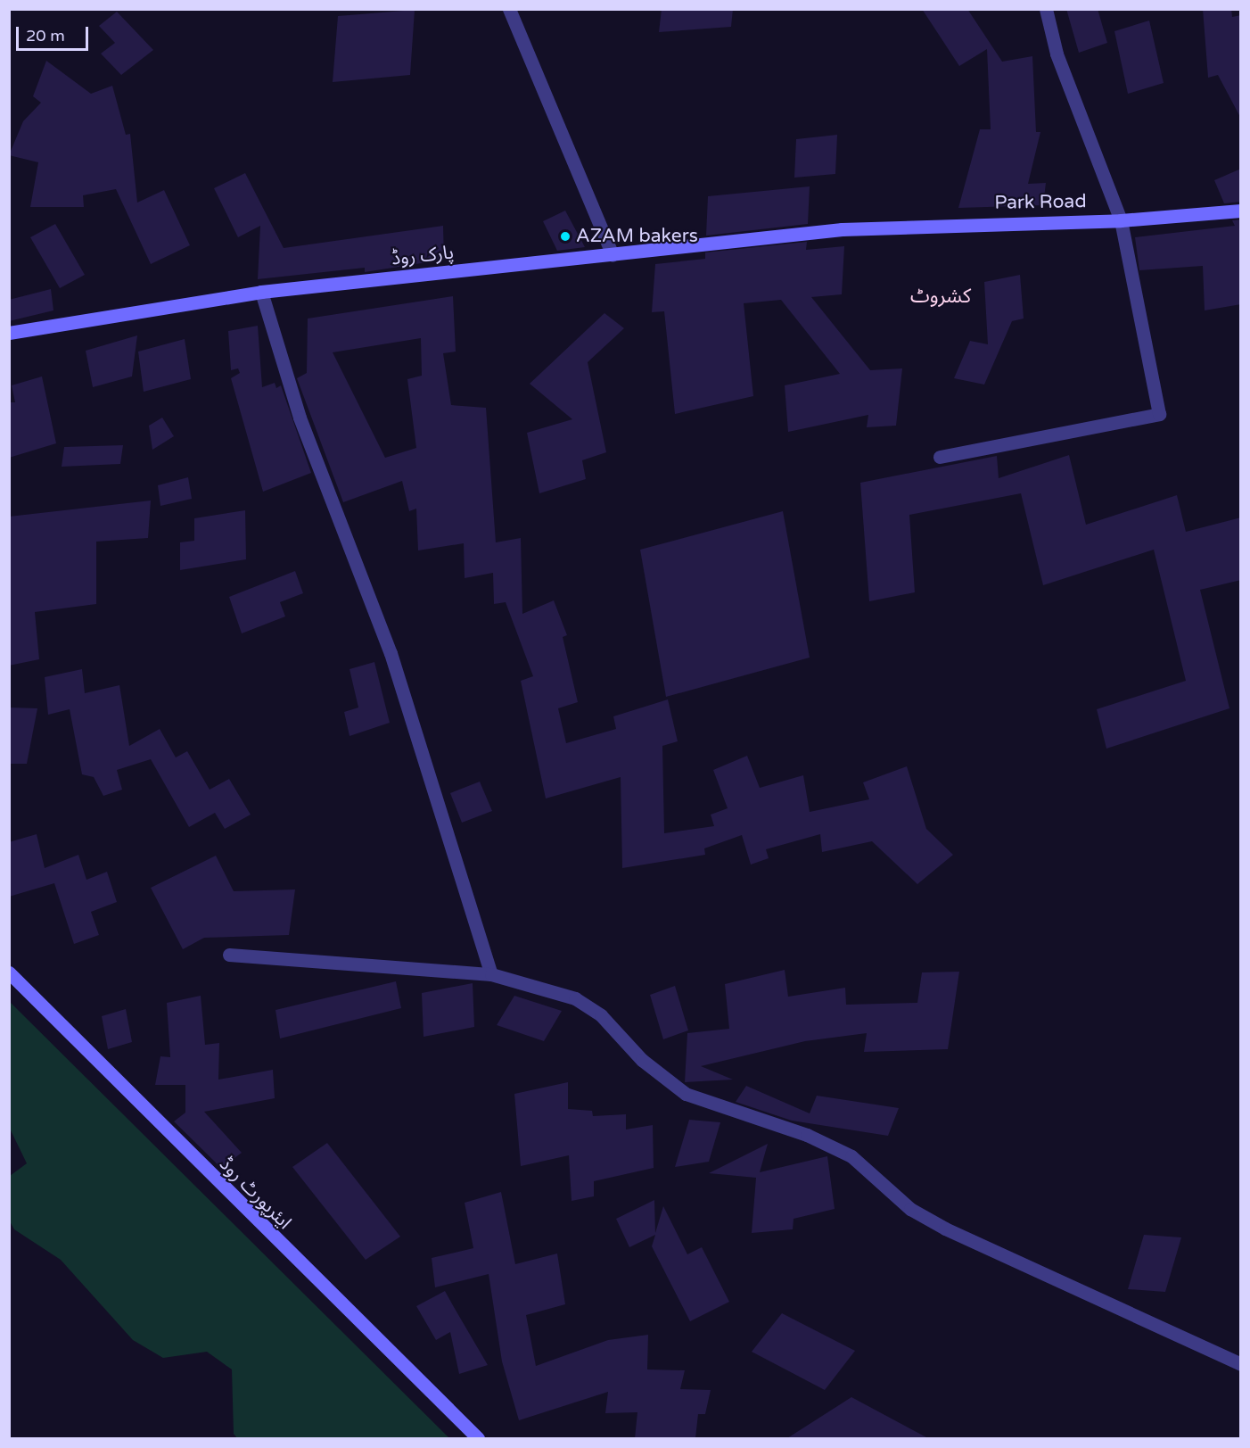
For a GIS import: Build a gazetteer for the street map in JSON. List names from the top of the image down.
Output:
{
  "streets": {
    "main road": ["Park Road", "پارک روڈ", "ایئرپورٹ روڈ"]
  },
  "crossings": [
    ["Park Road", "پارک روڈ"]
  ],
  "districts": ["کشروٹ"],
  "places": ["AZAM bakers"],
  "scale_bar": "20 m"
}
